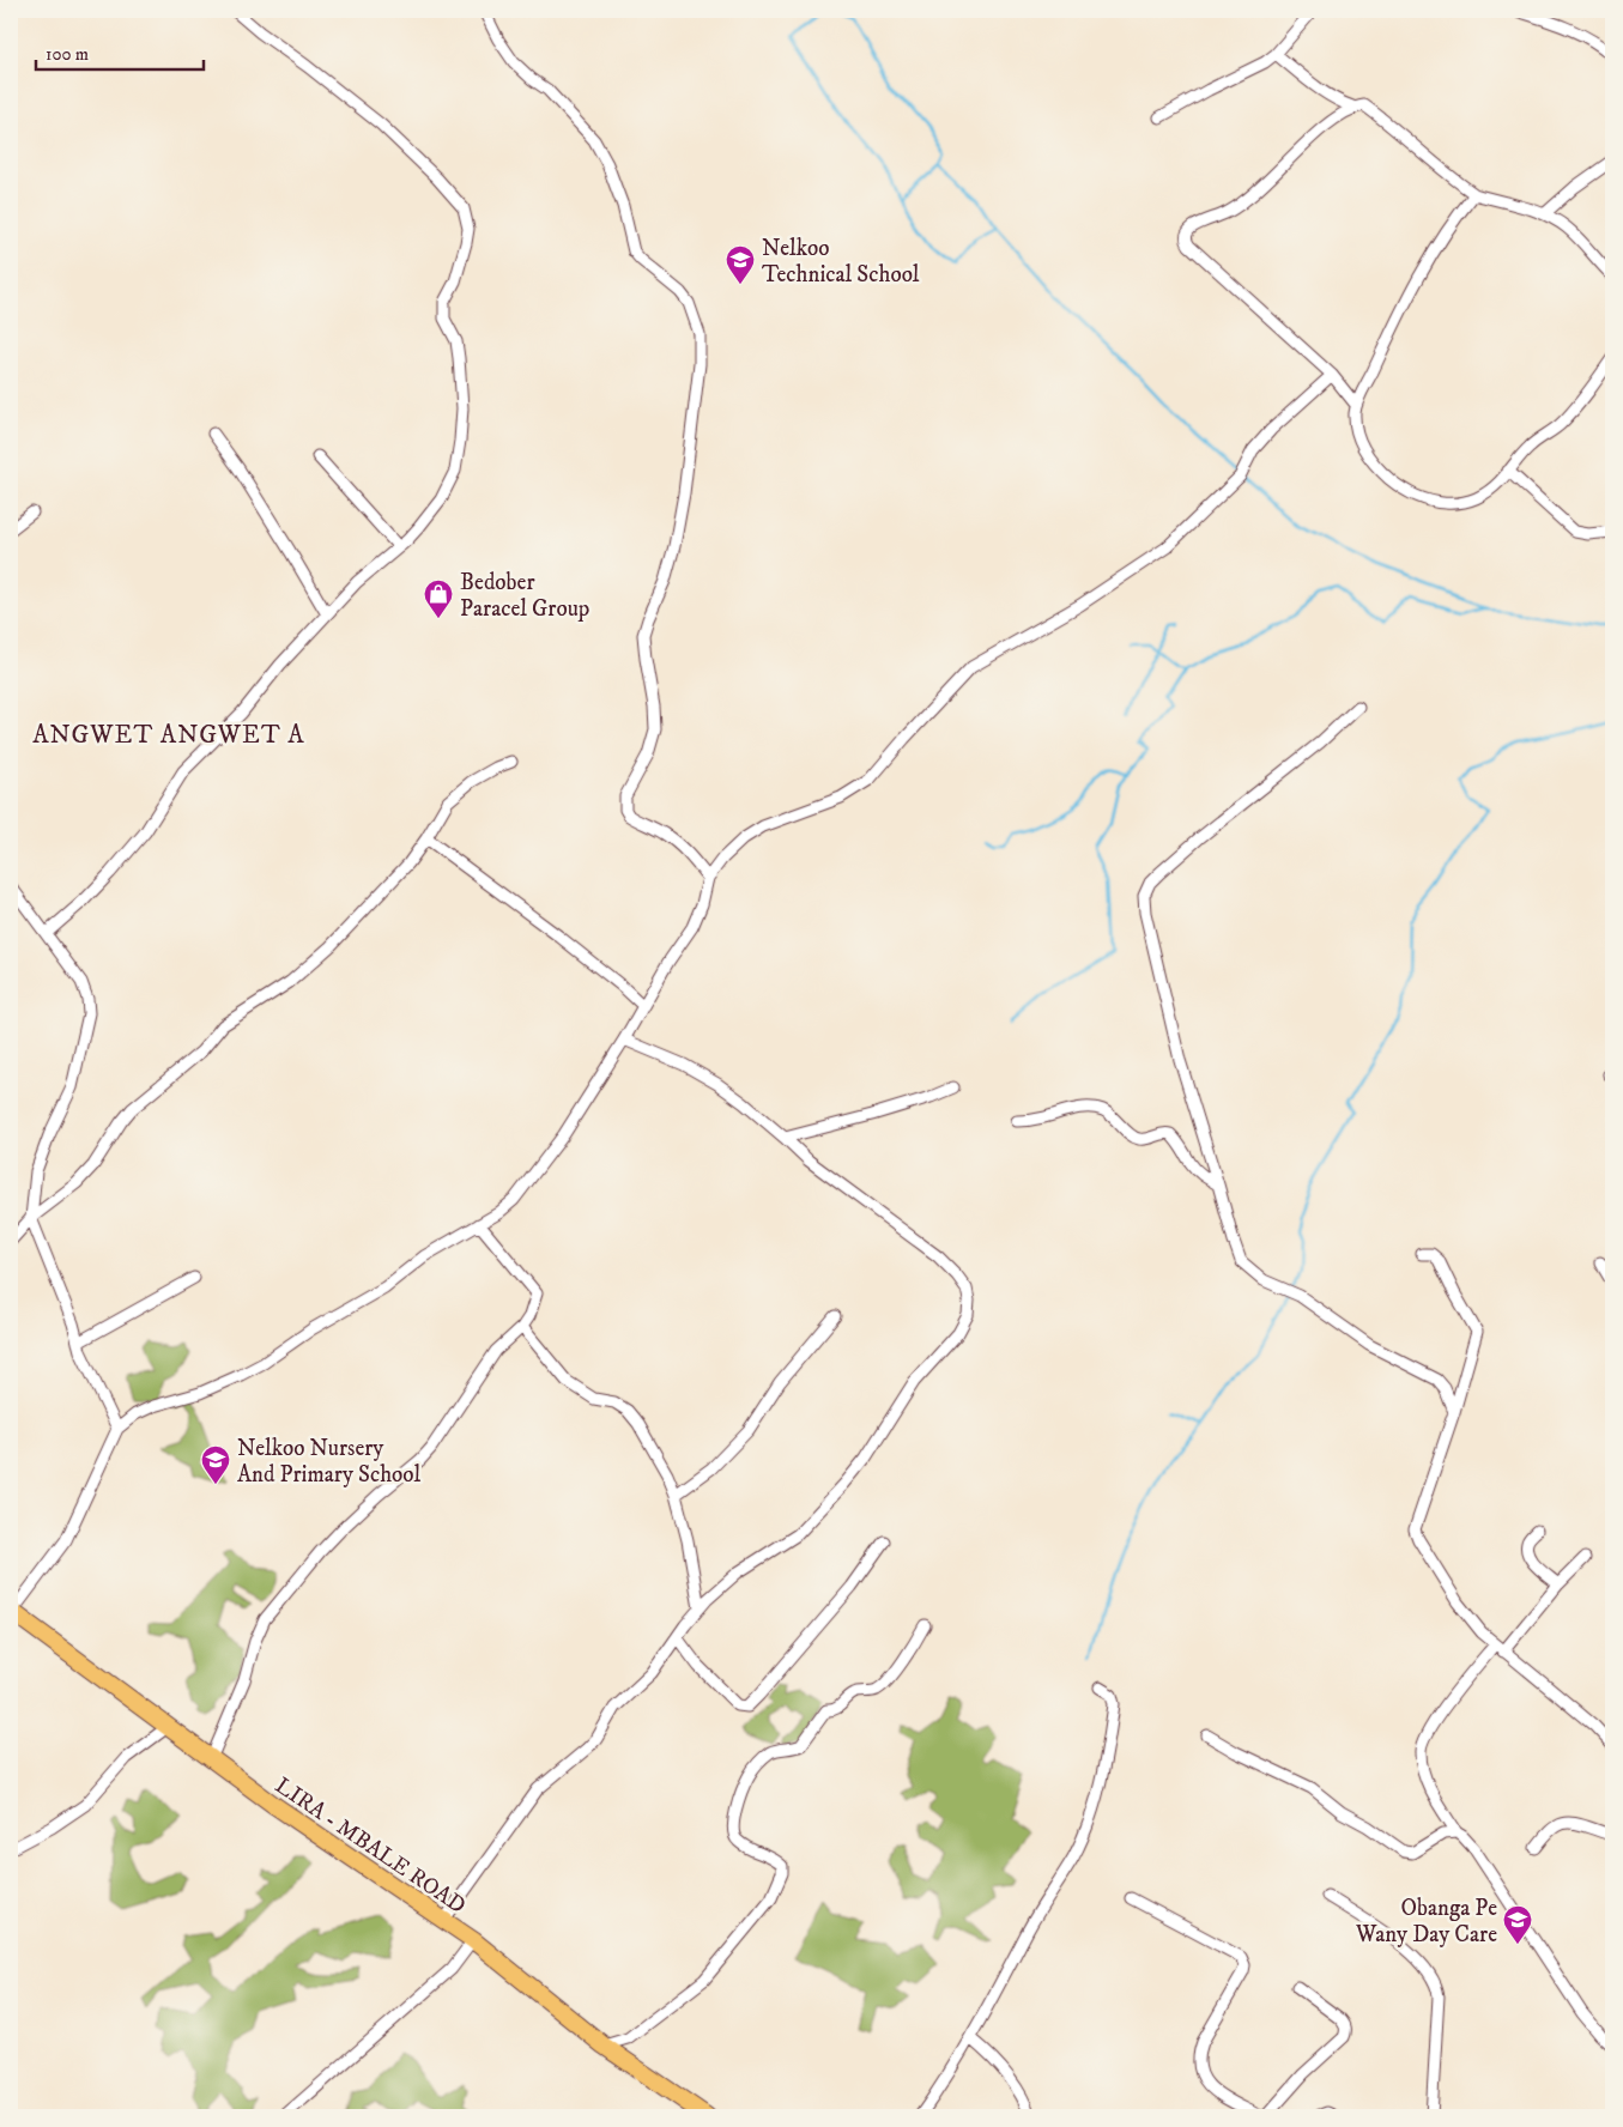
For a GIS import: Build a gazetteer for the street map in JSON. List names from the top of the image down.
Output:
{
  "streets": {
    "main road": ["LIRA - MBALE ROAD"]
  },
  "districts": ["ANGWET ANGWET A"],
  "places": {
    "school or university": ["Nelkoo Technical School", "Nelkoo Nursery And Primary School", "Obanga Pe Wany Day Care"],
    "shop": ["Bedober Paracel Group"]
  },
  "scale_bar": "100 m"
}
